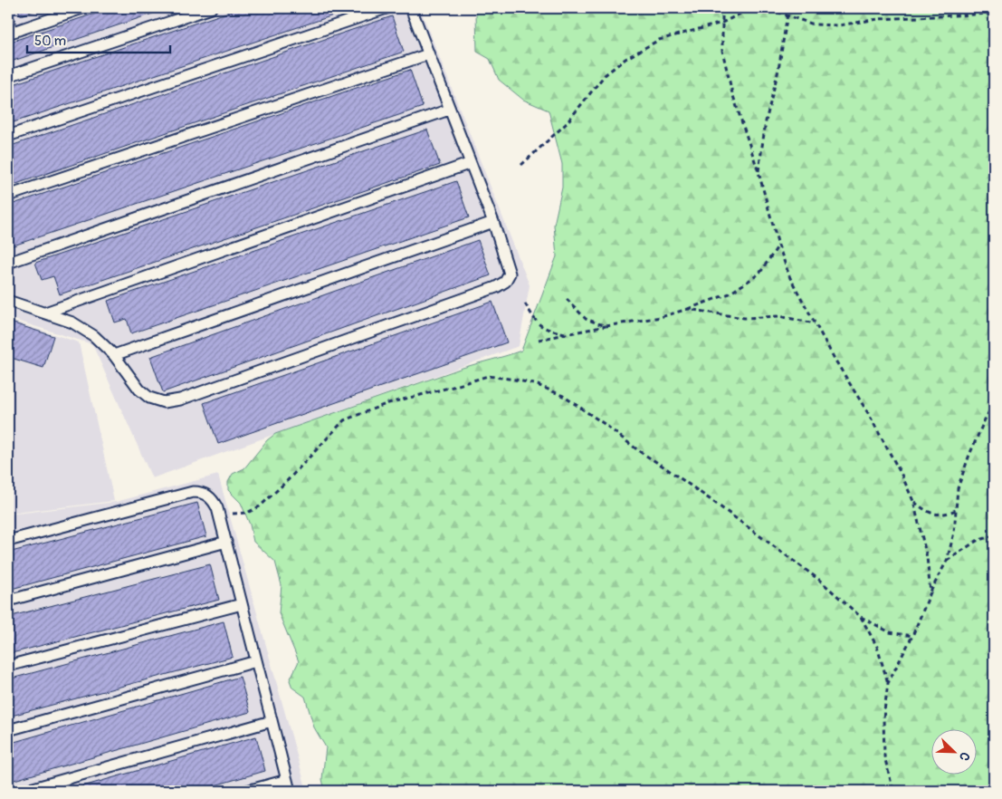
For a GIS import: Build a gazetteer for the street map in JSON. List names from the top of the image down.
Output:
{
  "scale_bar": "50 m",
  "north": "bottom right"
}
